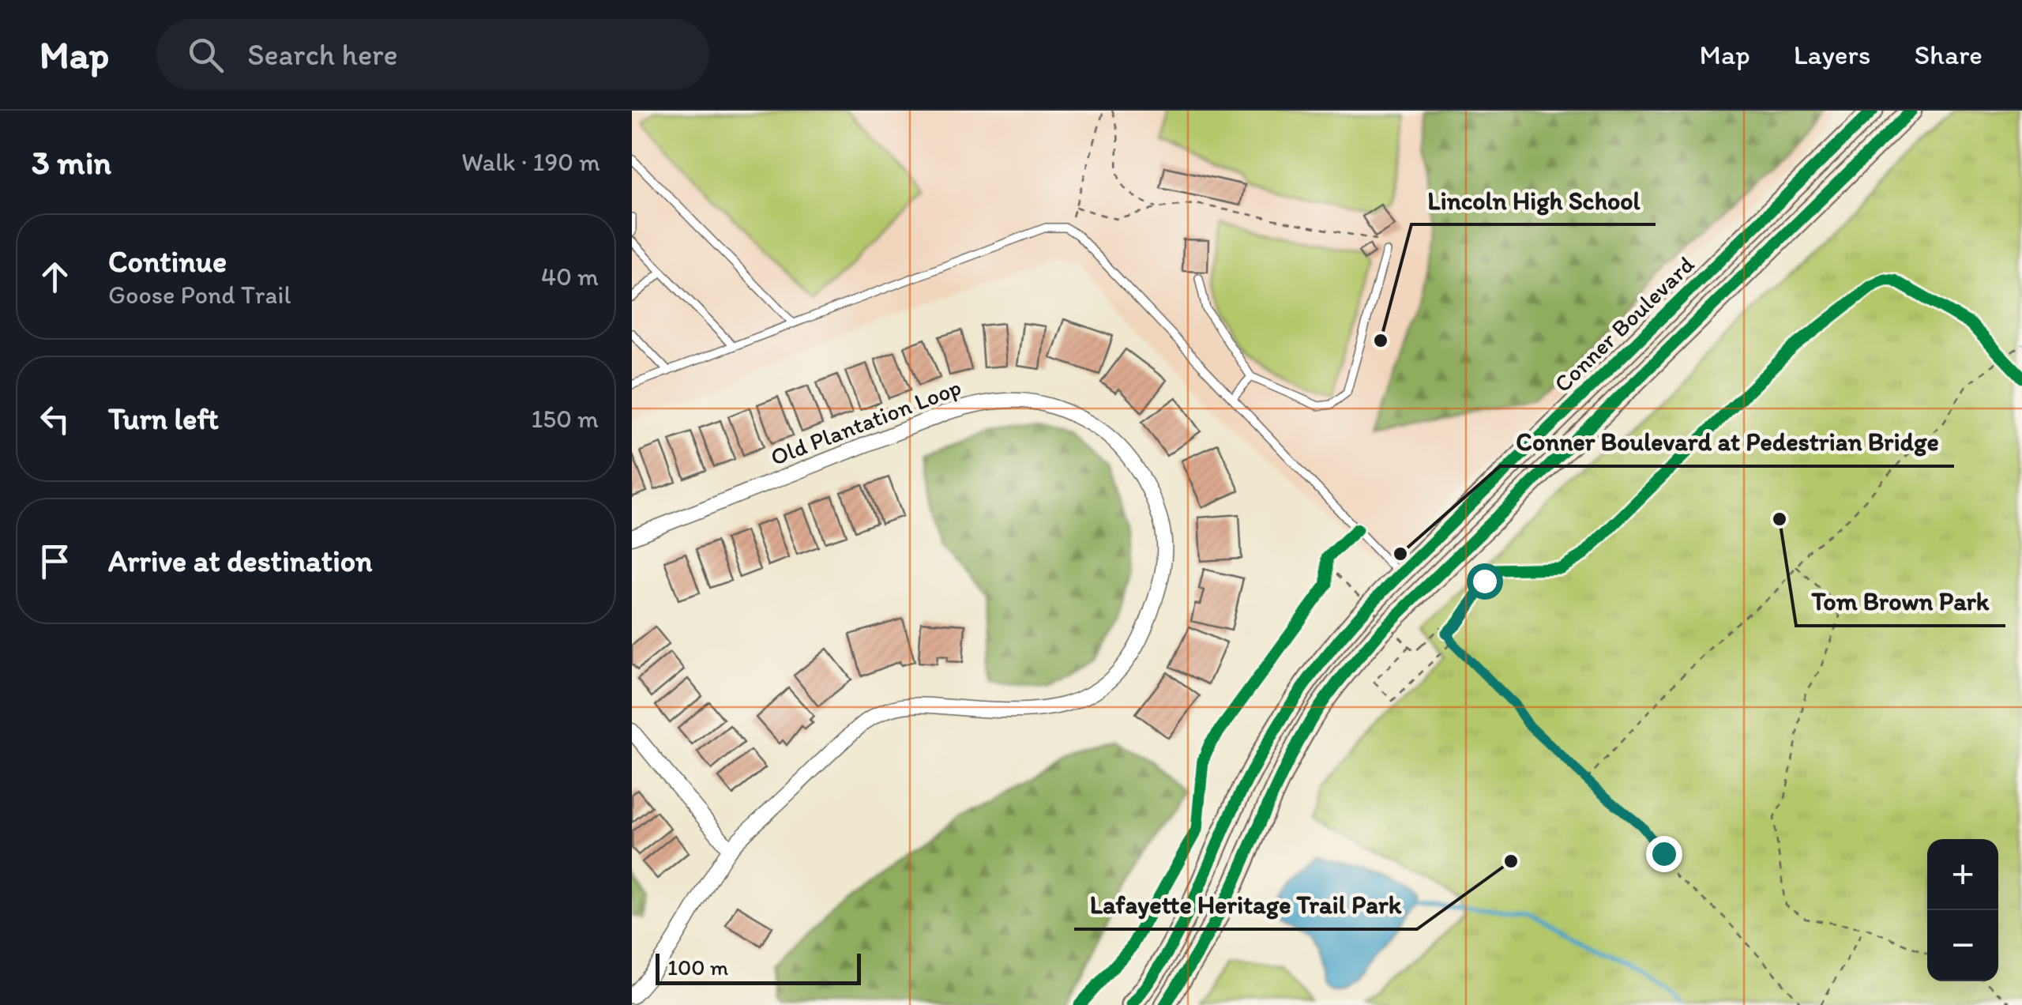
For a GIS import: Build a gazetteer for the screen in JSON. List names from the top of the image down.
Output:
{
  "streets": {
    "main road": ["Conner Boulevard"],
    "street": ["Old Plantation Loop"]
  },
  "places": [
    "Lincoln High School",
    "Tom Brown Park",
    "Conner Boulevard at Pedestrian Bridge",
    "Lafayette Heritage Trail Park"
  ],
  "scale_bar": "100 m",
  "page": {
    "header": "Map",
    "search": "Search here",
    "nav": ["Map", "Layers", "Share"],
    "heading": ["3 min", "Walk · 190 m"],
    "list": [
      ["Continue", "Goose Pond Trail", "40 m"],
      ["Turn left", "150 m"],
      "Arrive at destination"
    ],
    "map_buttons": ["+", "−"],
    "scale": "100 m"
  }
}
